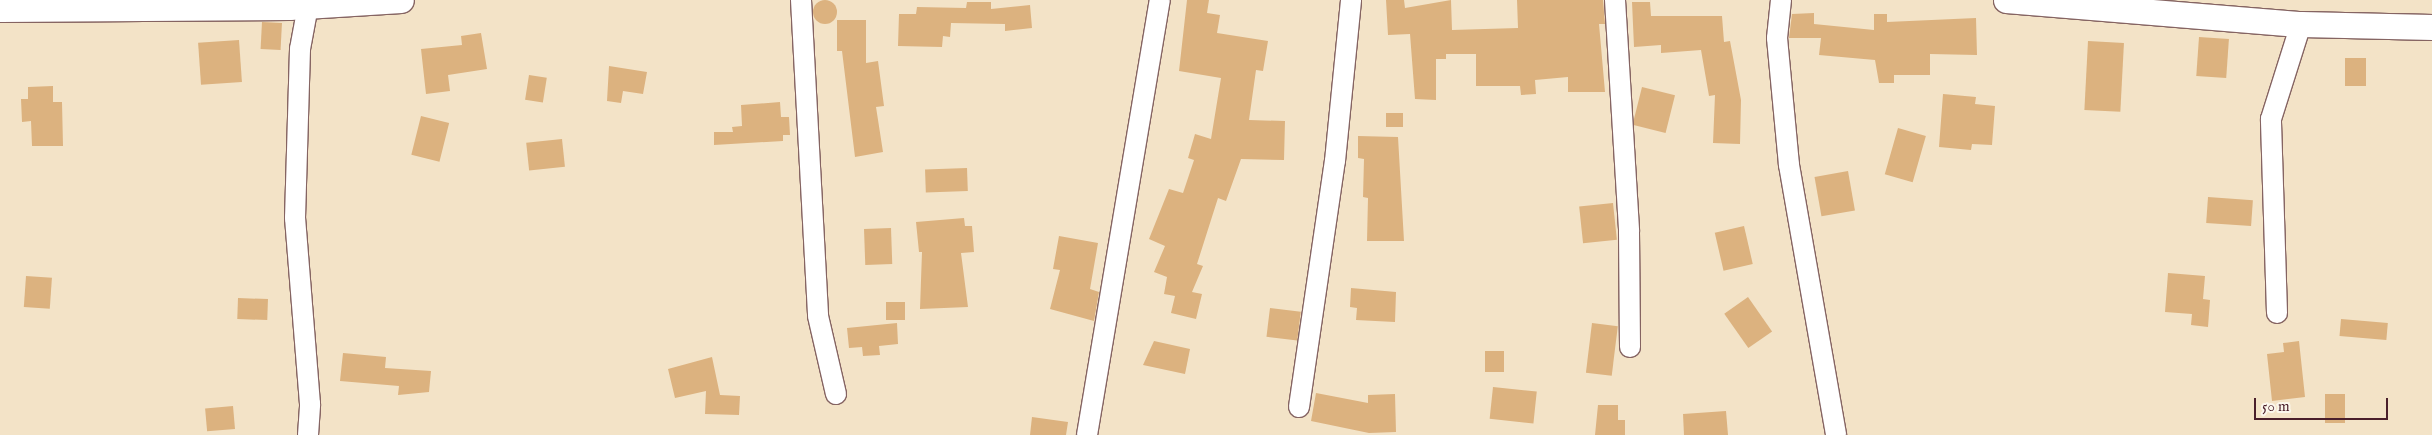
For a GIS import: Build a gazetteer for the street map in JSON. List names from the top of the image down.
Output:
{
  "scale_bar": "50 m"
}
